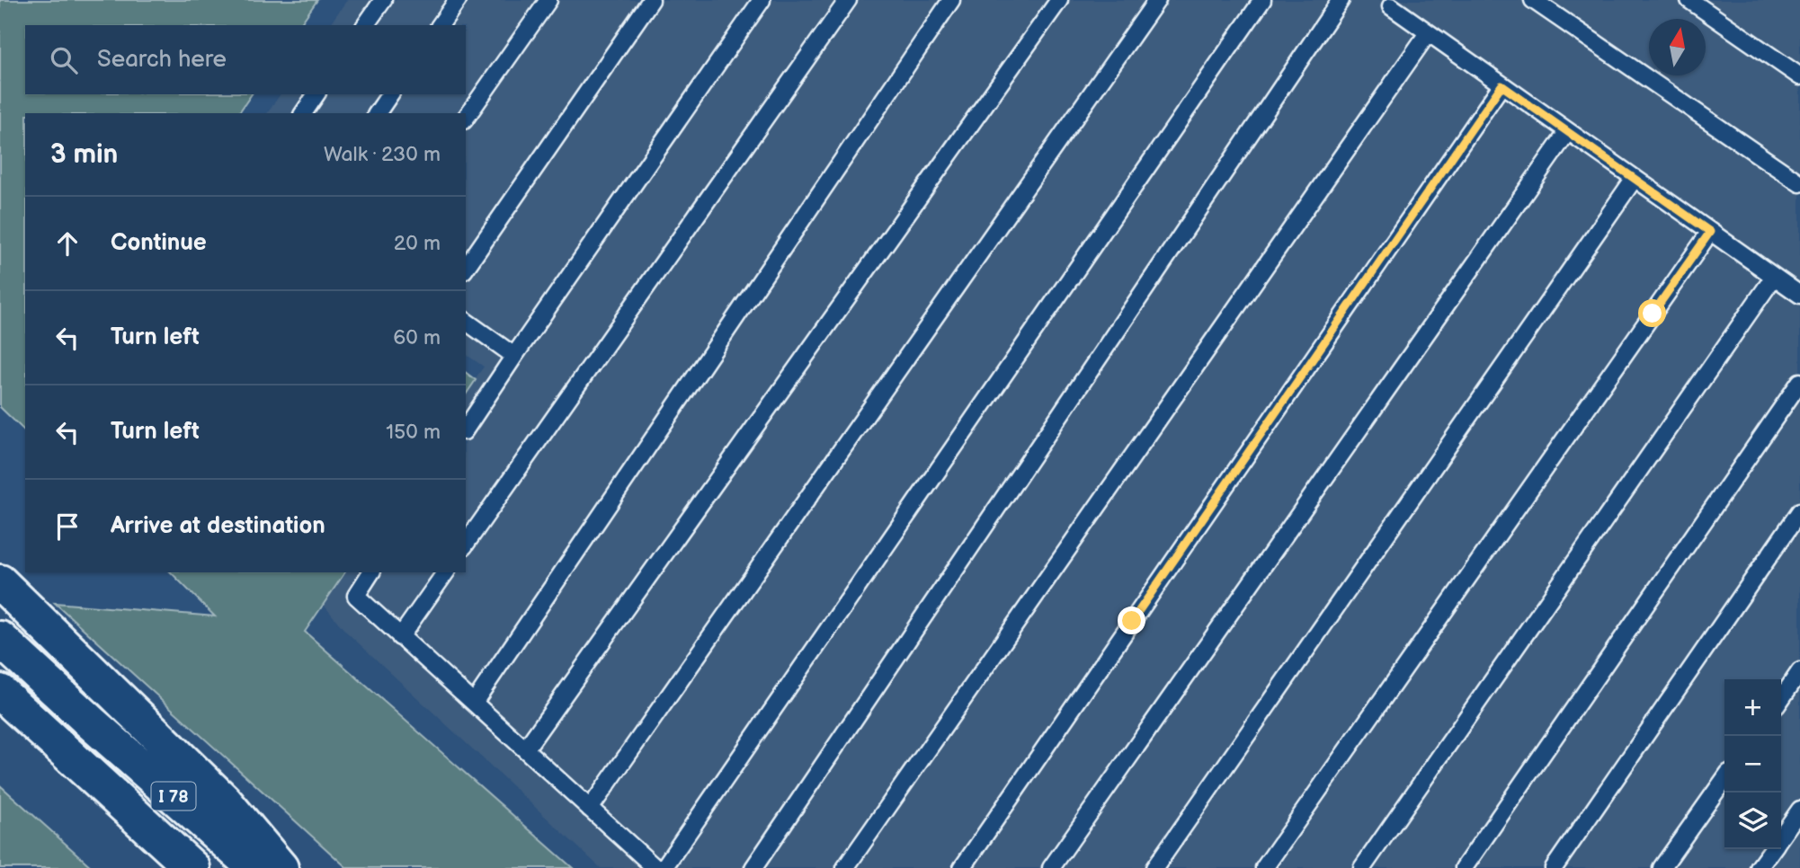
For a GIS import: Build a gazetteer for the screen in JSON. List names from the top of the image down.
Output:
{
  "streets": {
    "highway": ["I 78"]
  },
  "north": "top",
  "page": {
    "search": "Search here",
    "heading": ["3 min", "Walk · 230 m"],
    "list": [
      ["Continue", "20 m"],
      ["Turn left", "60 m"],
      ["Turn left", "150 m"],
      "Arrive at destination"
    ],
    "map_buttons": ["+", "−"]
  }
}
